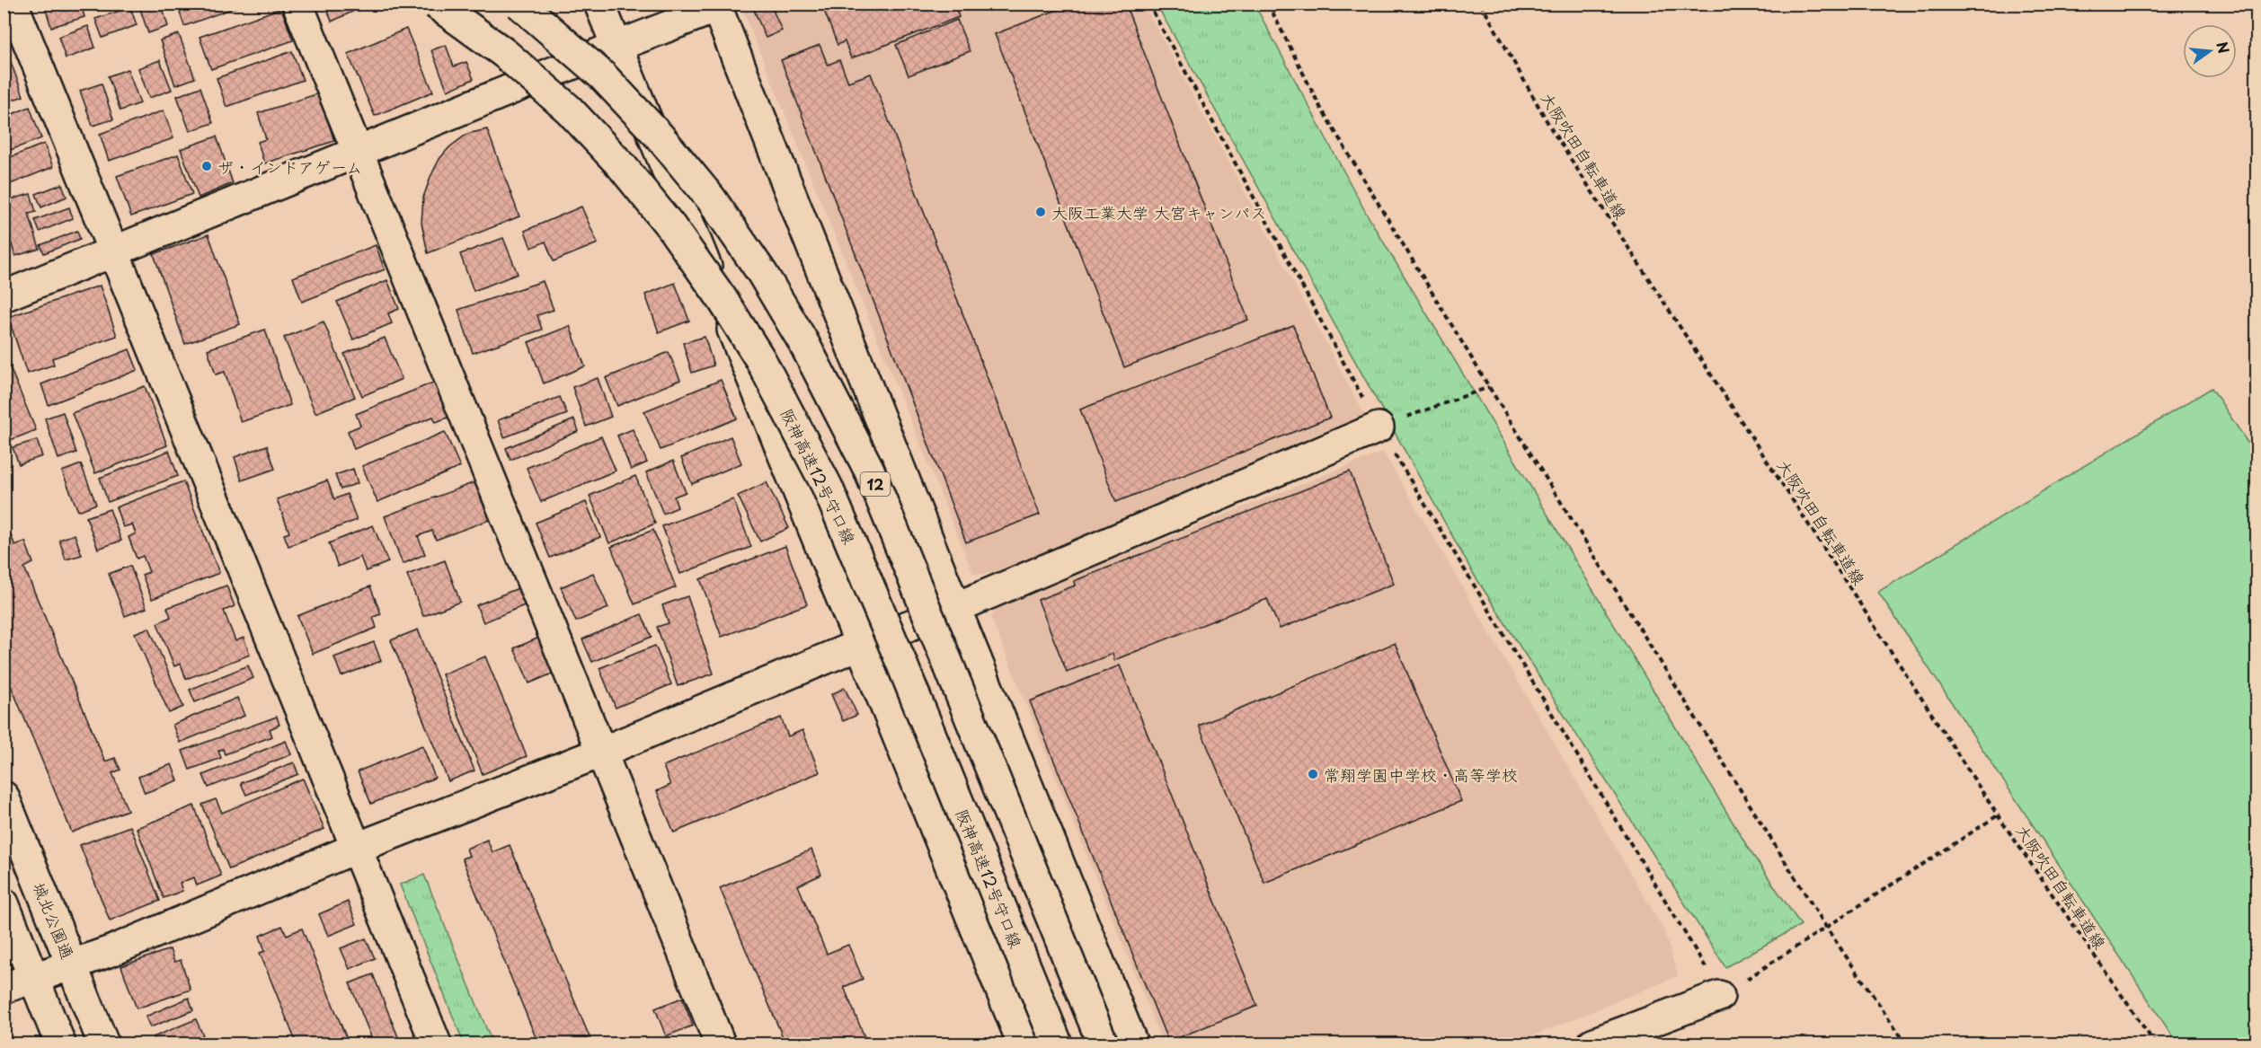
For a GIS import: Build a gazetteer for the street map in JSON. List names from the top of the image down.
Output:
{
  "streets": {
    "main road": ["阪神高速12号守口線", "12", "城北公園通"],
    "path": ["大阪吹田自転車道線"]
  },
  "places": ["ザ・インドアゲーム", "大阪工業大学 大宮キャンパス", "常翔学園中学校・高等学校"],
  "north": "right"
}
